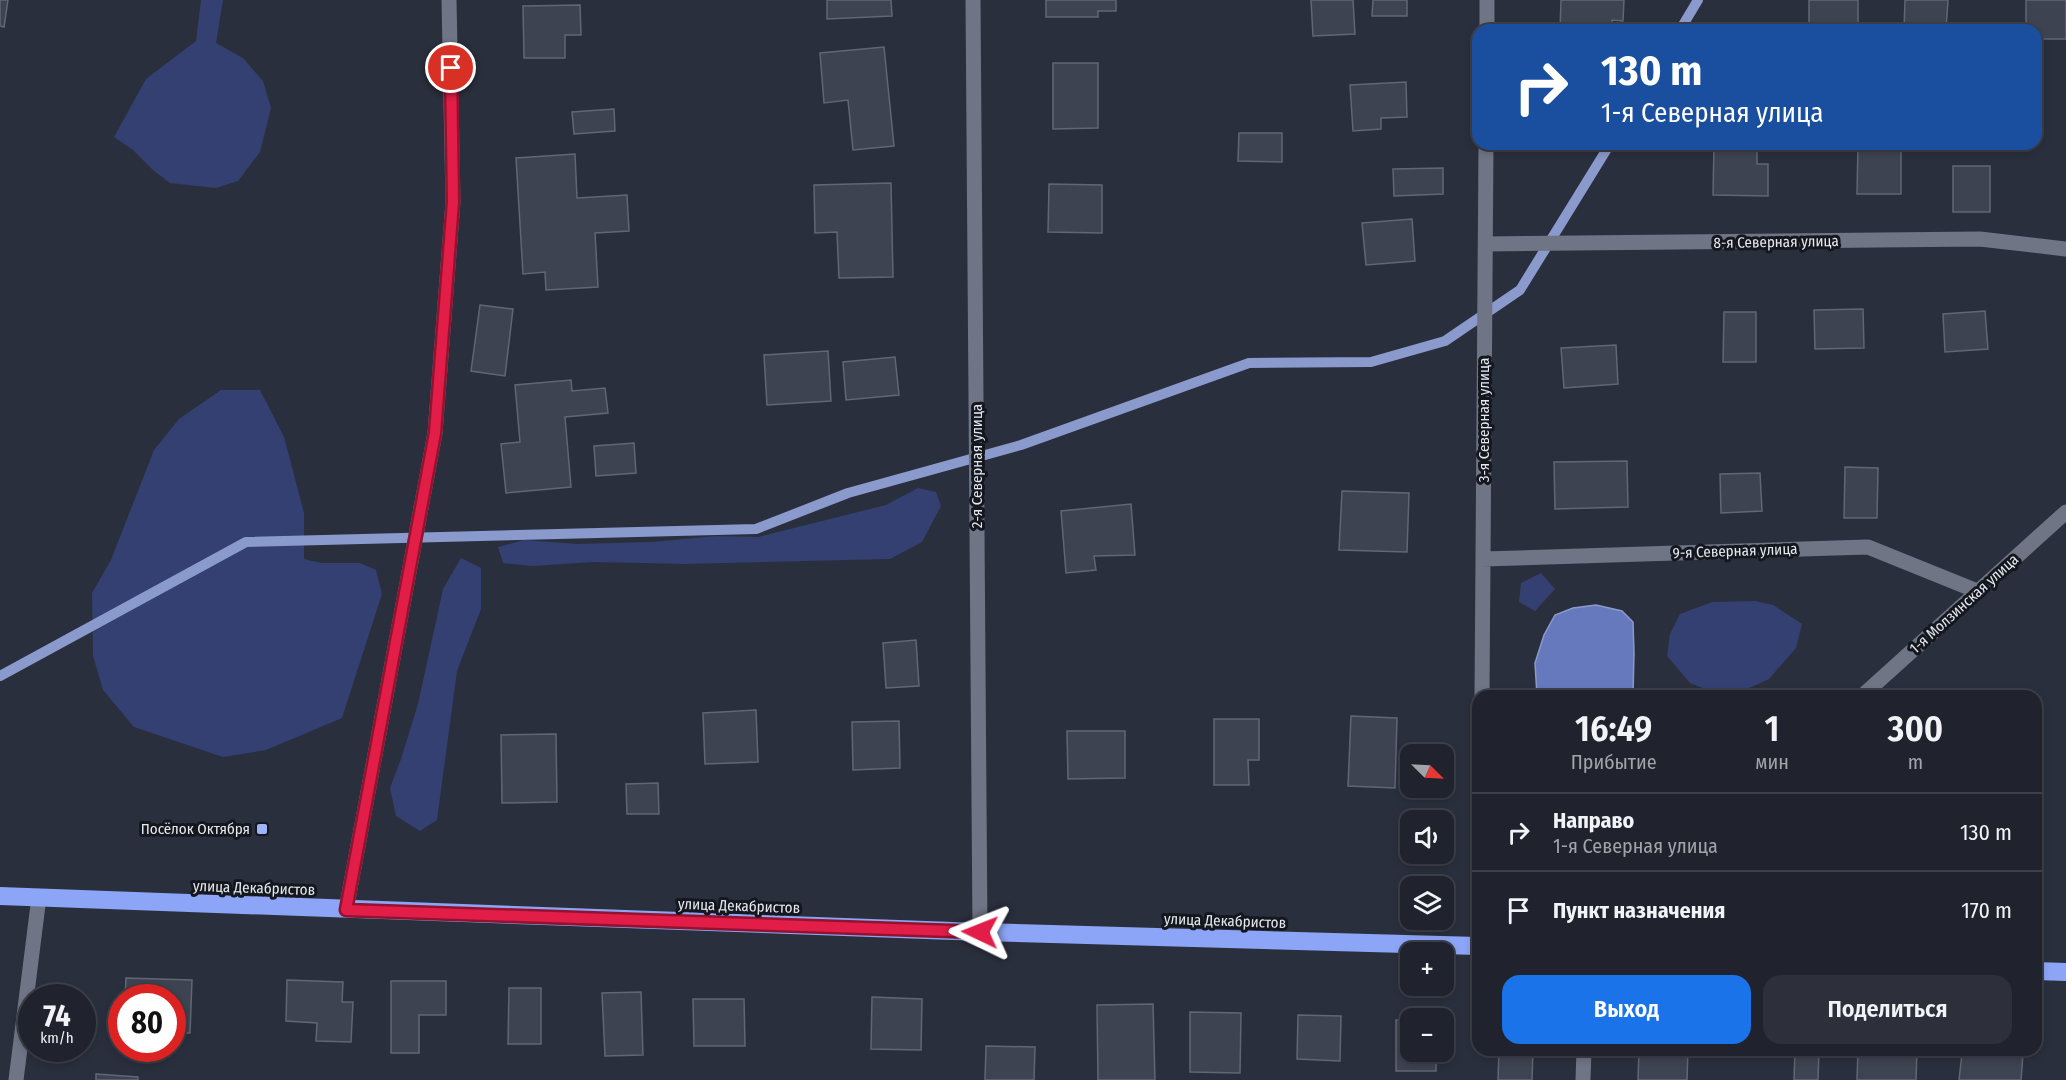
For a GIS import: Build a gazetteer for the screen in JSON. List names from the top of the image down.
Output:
{
  "streets": {
    "highway": ["улица Декабристов"],
    "street": [
      "8-я Северная улица",
      "3-я Северная улица",
      "2-я Северная улица",
      "9-я Северная улица",
      "1-я Молзинская улица"
    ]
  },
  "crossings": [
    ["8-я Северная улица", "3-я Северная улица"],
    ["3-я Северная улица", "9-я Северная улица"],
    ["2-я Северная улица", "улица Декабристов"],
    ["9-я Северная улица", "1-я Молзинская улица"]
  ],
  "places": {
    "transit": ["Посёлок Октября"]
  },
  "north": "bottom right",
  "page": {
    "turn": ["130 m", "1-я Северная улица"],
    "eta": [
      "16:49",
      "Прибытие",
      "1",
      "мин",
      "300",
      "m"
    ],
    "map_buttons": ["+", "−"],
    "list": [
      {
        "name": "Направо",
        "note": "1-я Северная улица",
        "value": "130 m"
      },
      {
        "name": "Пункт назначения",
        "value": "170 m"
      }
    ],
    "buttons": ["Выход", "Поделиться"],
    "speed": "74 km/h",
    "limit": "80"
  }
}
